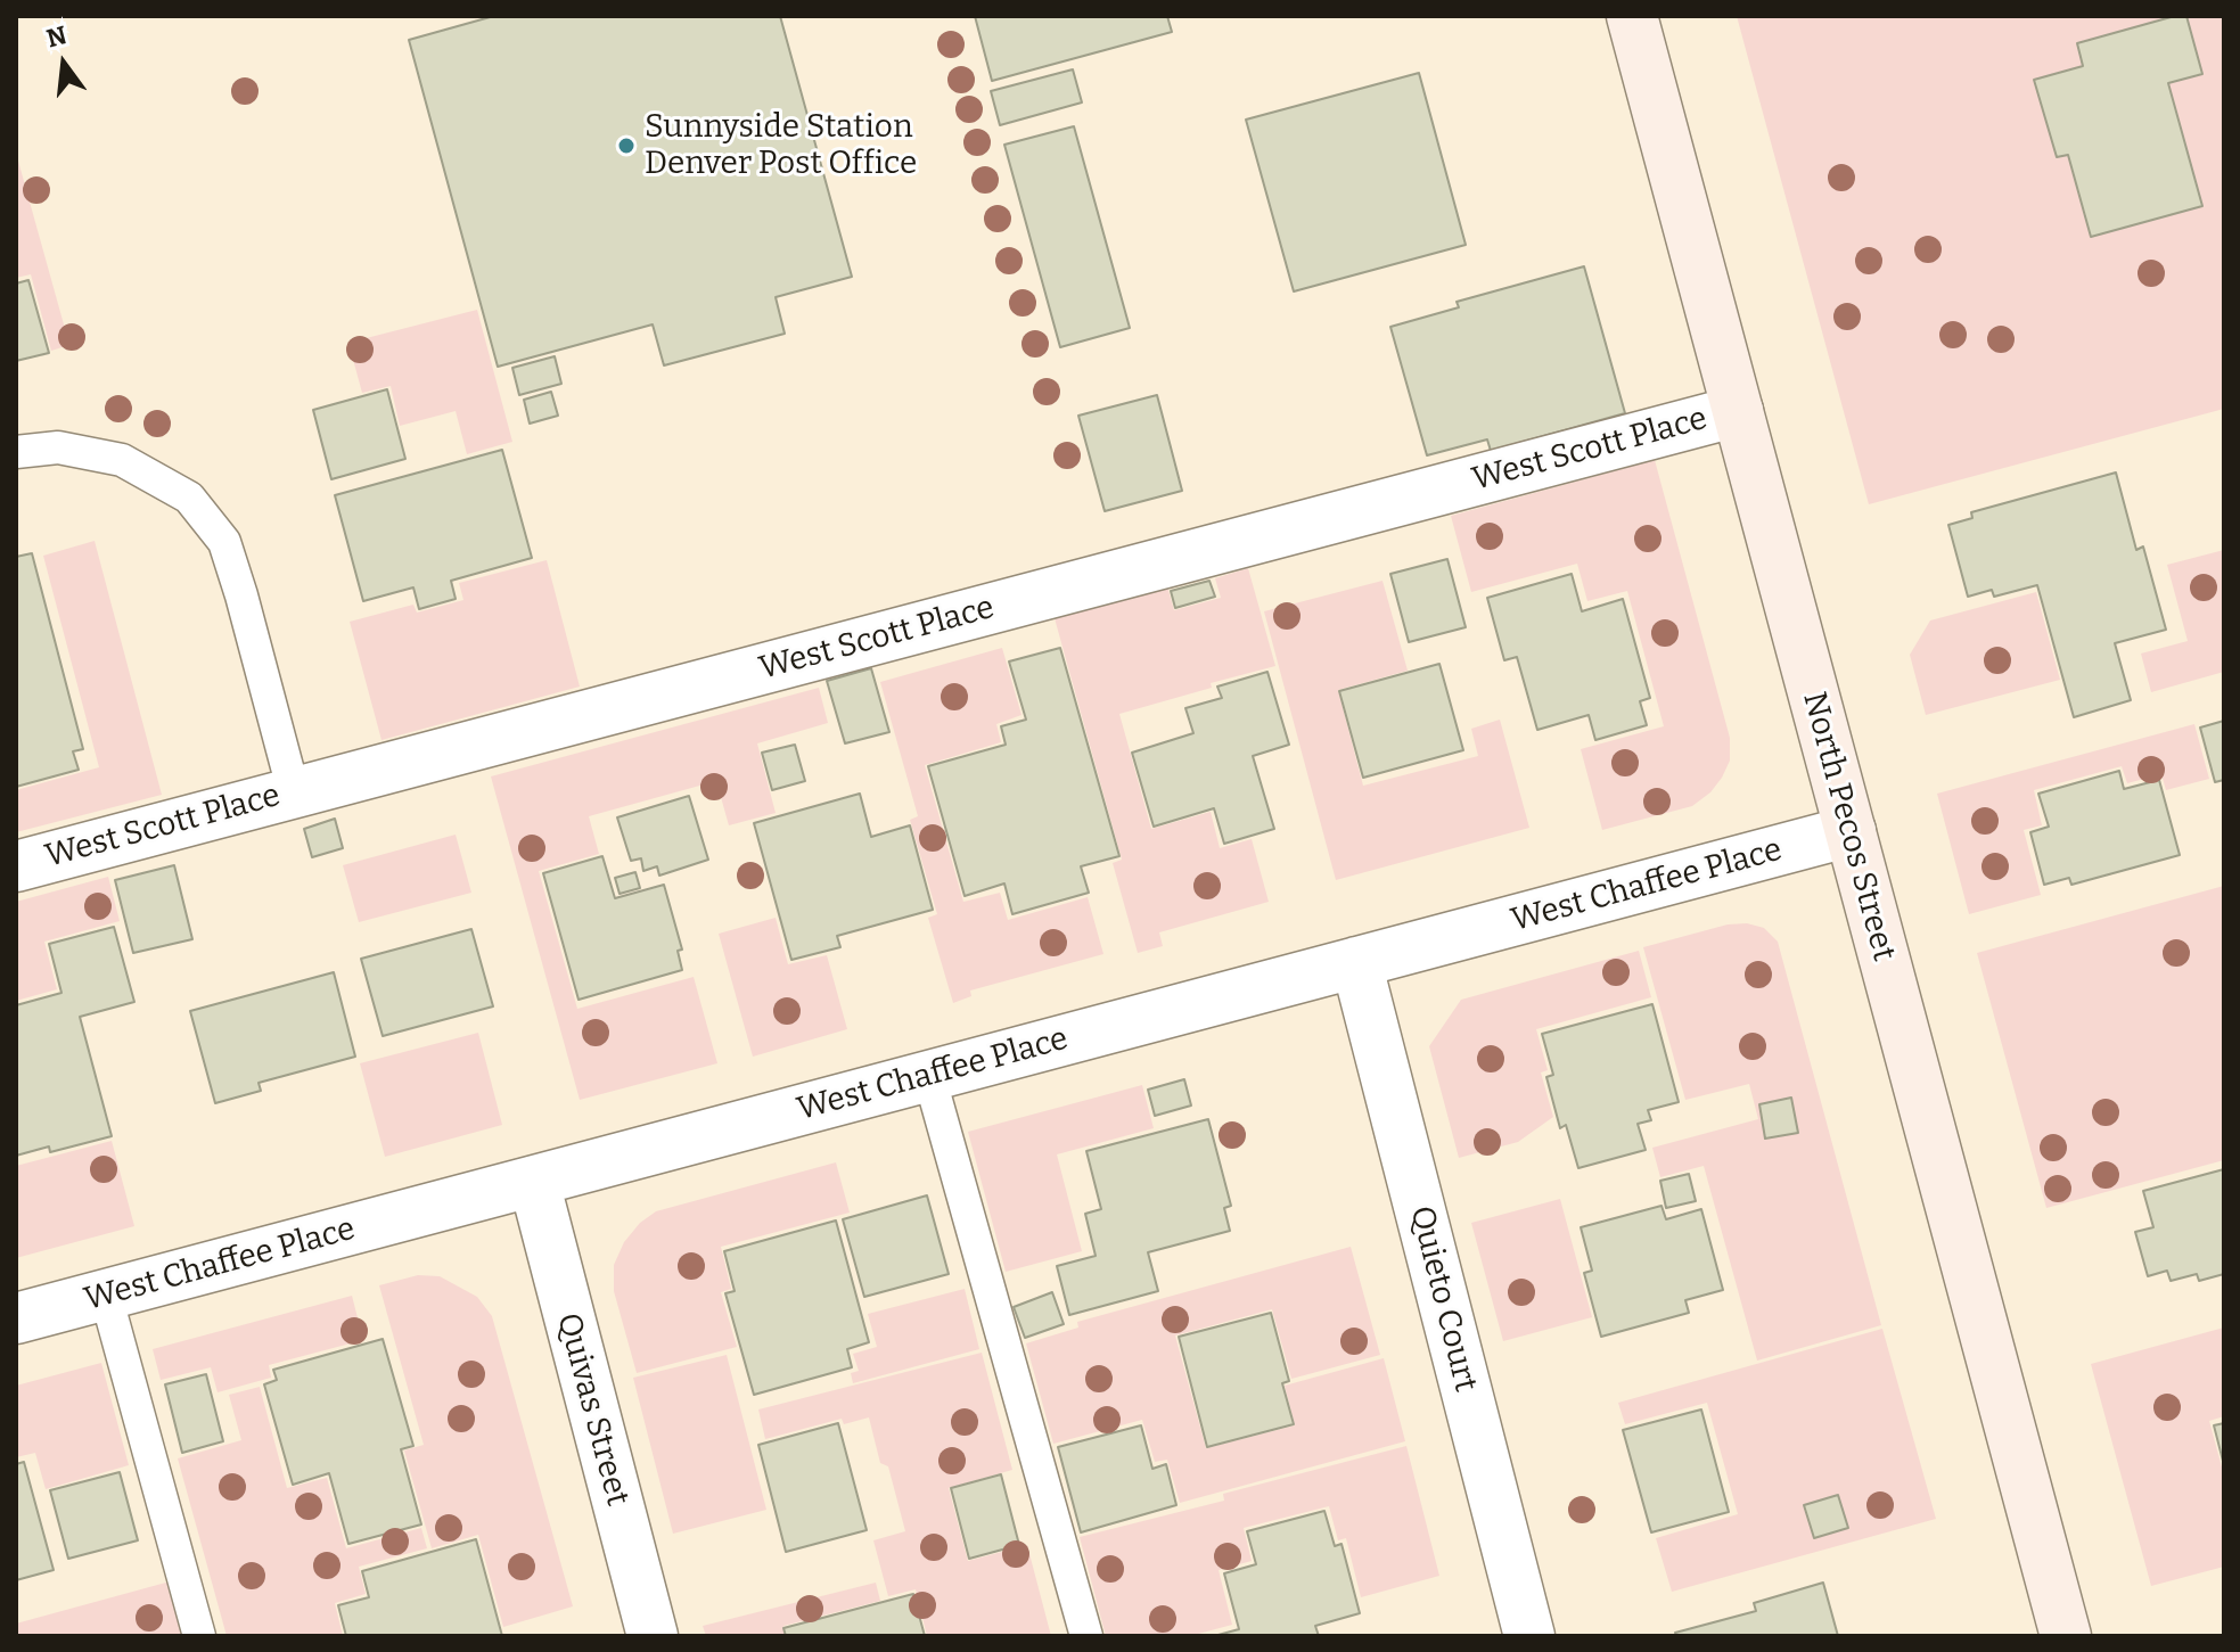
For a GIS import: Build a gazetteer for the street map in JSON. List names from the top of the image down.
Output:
{
  "streets": {
    "main road": ["North Pecos Street"],
    "street": [
      "West Scott Place",
      "West Chaffee Place",
      "Quieto Court",
      "Quivas Street"
    ]
  },
  "crossings": [
    ["West Scott Place", "North Pecos Street"],
    ["North Pecos Street", "West Chaffee Place"],
    ["West Chaffee Place", "Quieto Court"],
    ["West Chaffee Place", "Quivas Street"]
  ],
  "places": ["Sunnyside Station Denver Post Office"],
  "north": "top"
}
